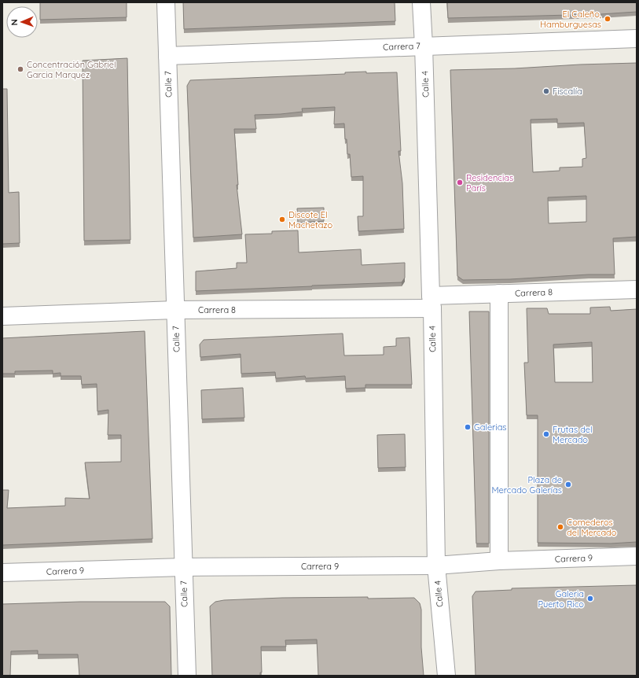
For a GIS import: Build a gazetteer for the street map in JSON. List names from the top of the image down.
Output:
{
  "streets": {
    "street": [
      "Carrera 7",
      "Calle 7",
      "Calle 4",
      "Carrera 8",
      "Carrera 9"
    ]
  },
  "crossings": [
    ["Carrera 7", "Calle 7"],
    ["Carrera 7", "Calle 4"],
    ["Calle 7", "Carrera 8"],
    ["Calle 7", "Carrera 9"],
    ["Calle 4", "Carrera 8"],
    ["Calle 4", "Carrera 9"]
  ],
  "places": [
    "El Caleño, Hamburguesas",
    "Concentración Gabriel Garcia Marquez",
    "Fiscalía",
    "Residencias París",
    "Discote El Machetazo",
    "Galerias",
    "Frutas del Mercado",
    "Plaza de Mercado Galerías",
    "Comederos del Mercado",
    "Galeria Puerto Rico"
  ],
  "north": "left"
}
